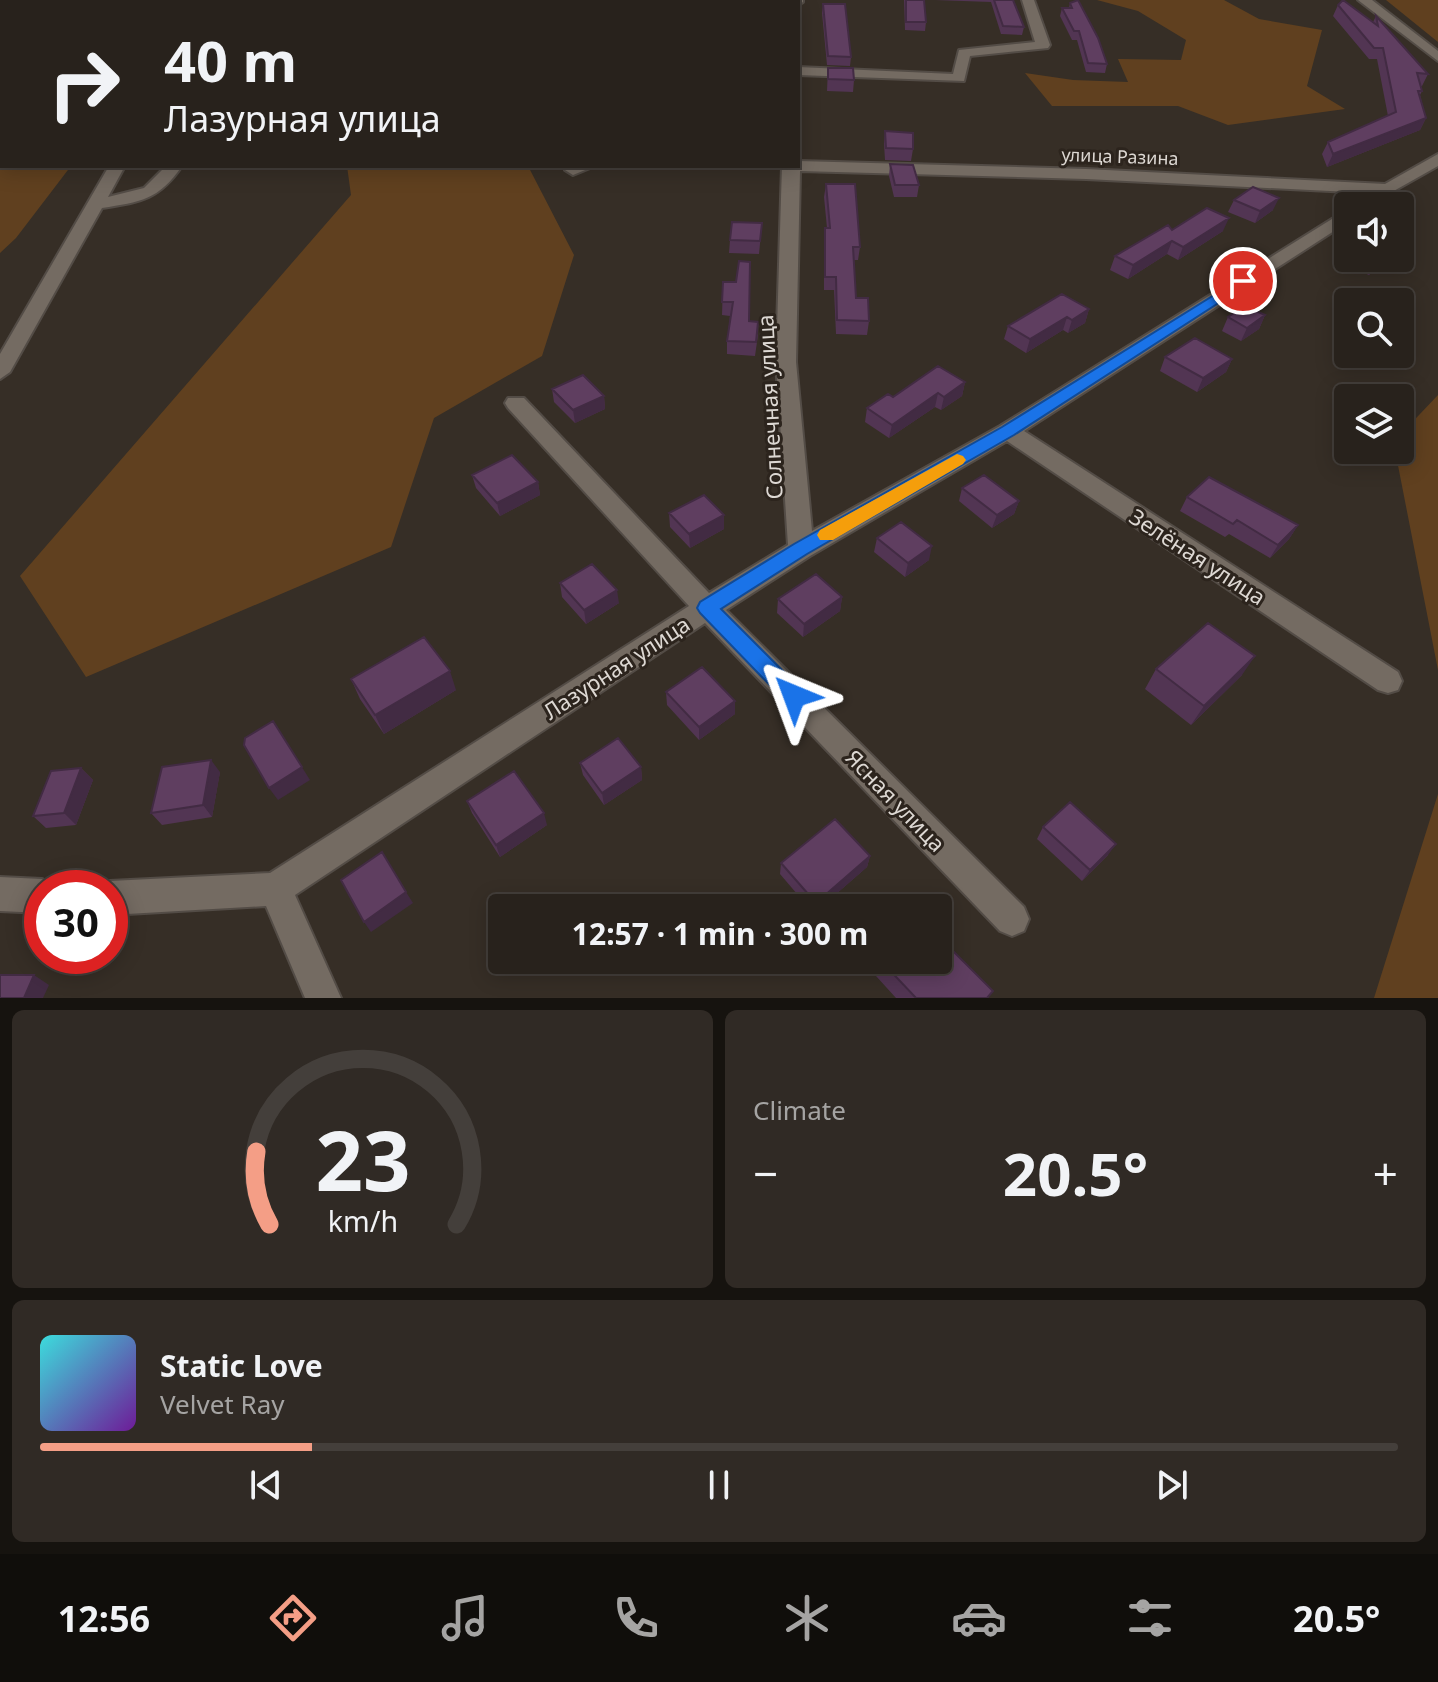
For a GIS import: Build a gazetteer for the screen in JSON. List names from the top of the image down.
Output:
{
  "streets": {
    "street": [
      "улица Разина",
      "Солнечная улица",
      "Зелёная улица",
      "Лазурная улица",
      "Ясная улица"
    ]
  },
  "crossings": [
    ["Солнечная улица", "Лазурная улица"],
    ["Зелёная улица", "Лазурная улица"],
    ["Лазурная улица", "Ясная улица"]
  ],
  "page": {
    "turn": ["40 m", "Лазурная улица"],
    "limit": "30",
    "trip": "12:57 · 1 min · 300 m",
    "tile": "Climate",
    "heat": ["−", "20.5°", "+"],
    "song": ["Static Love", "Velvet Ray"],
    "tabs": ["12:56", "20.5°"],
    "gauge": ["23", "km/h"]
  }
}
